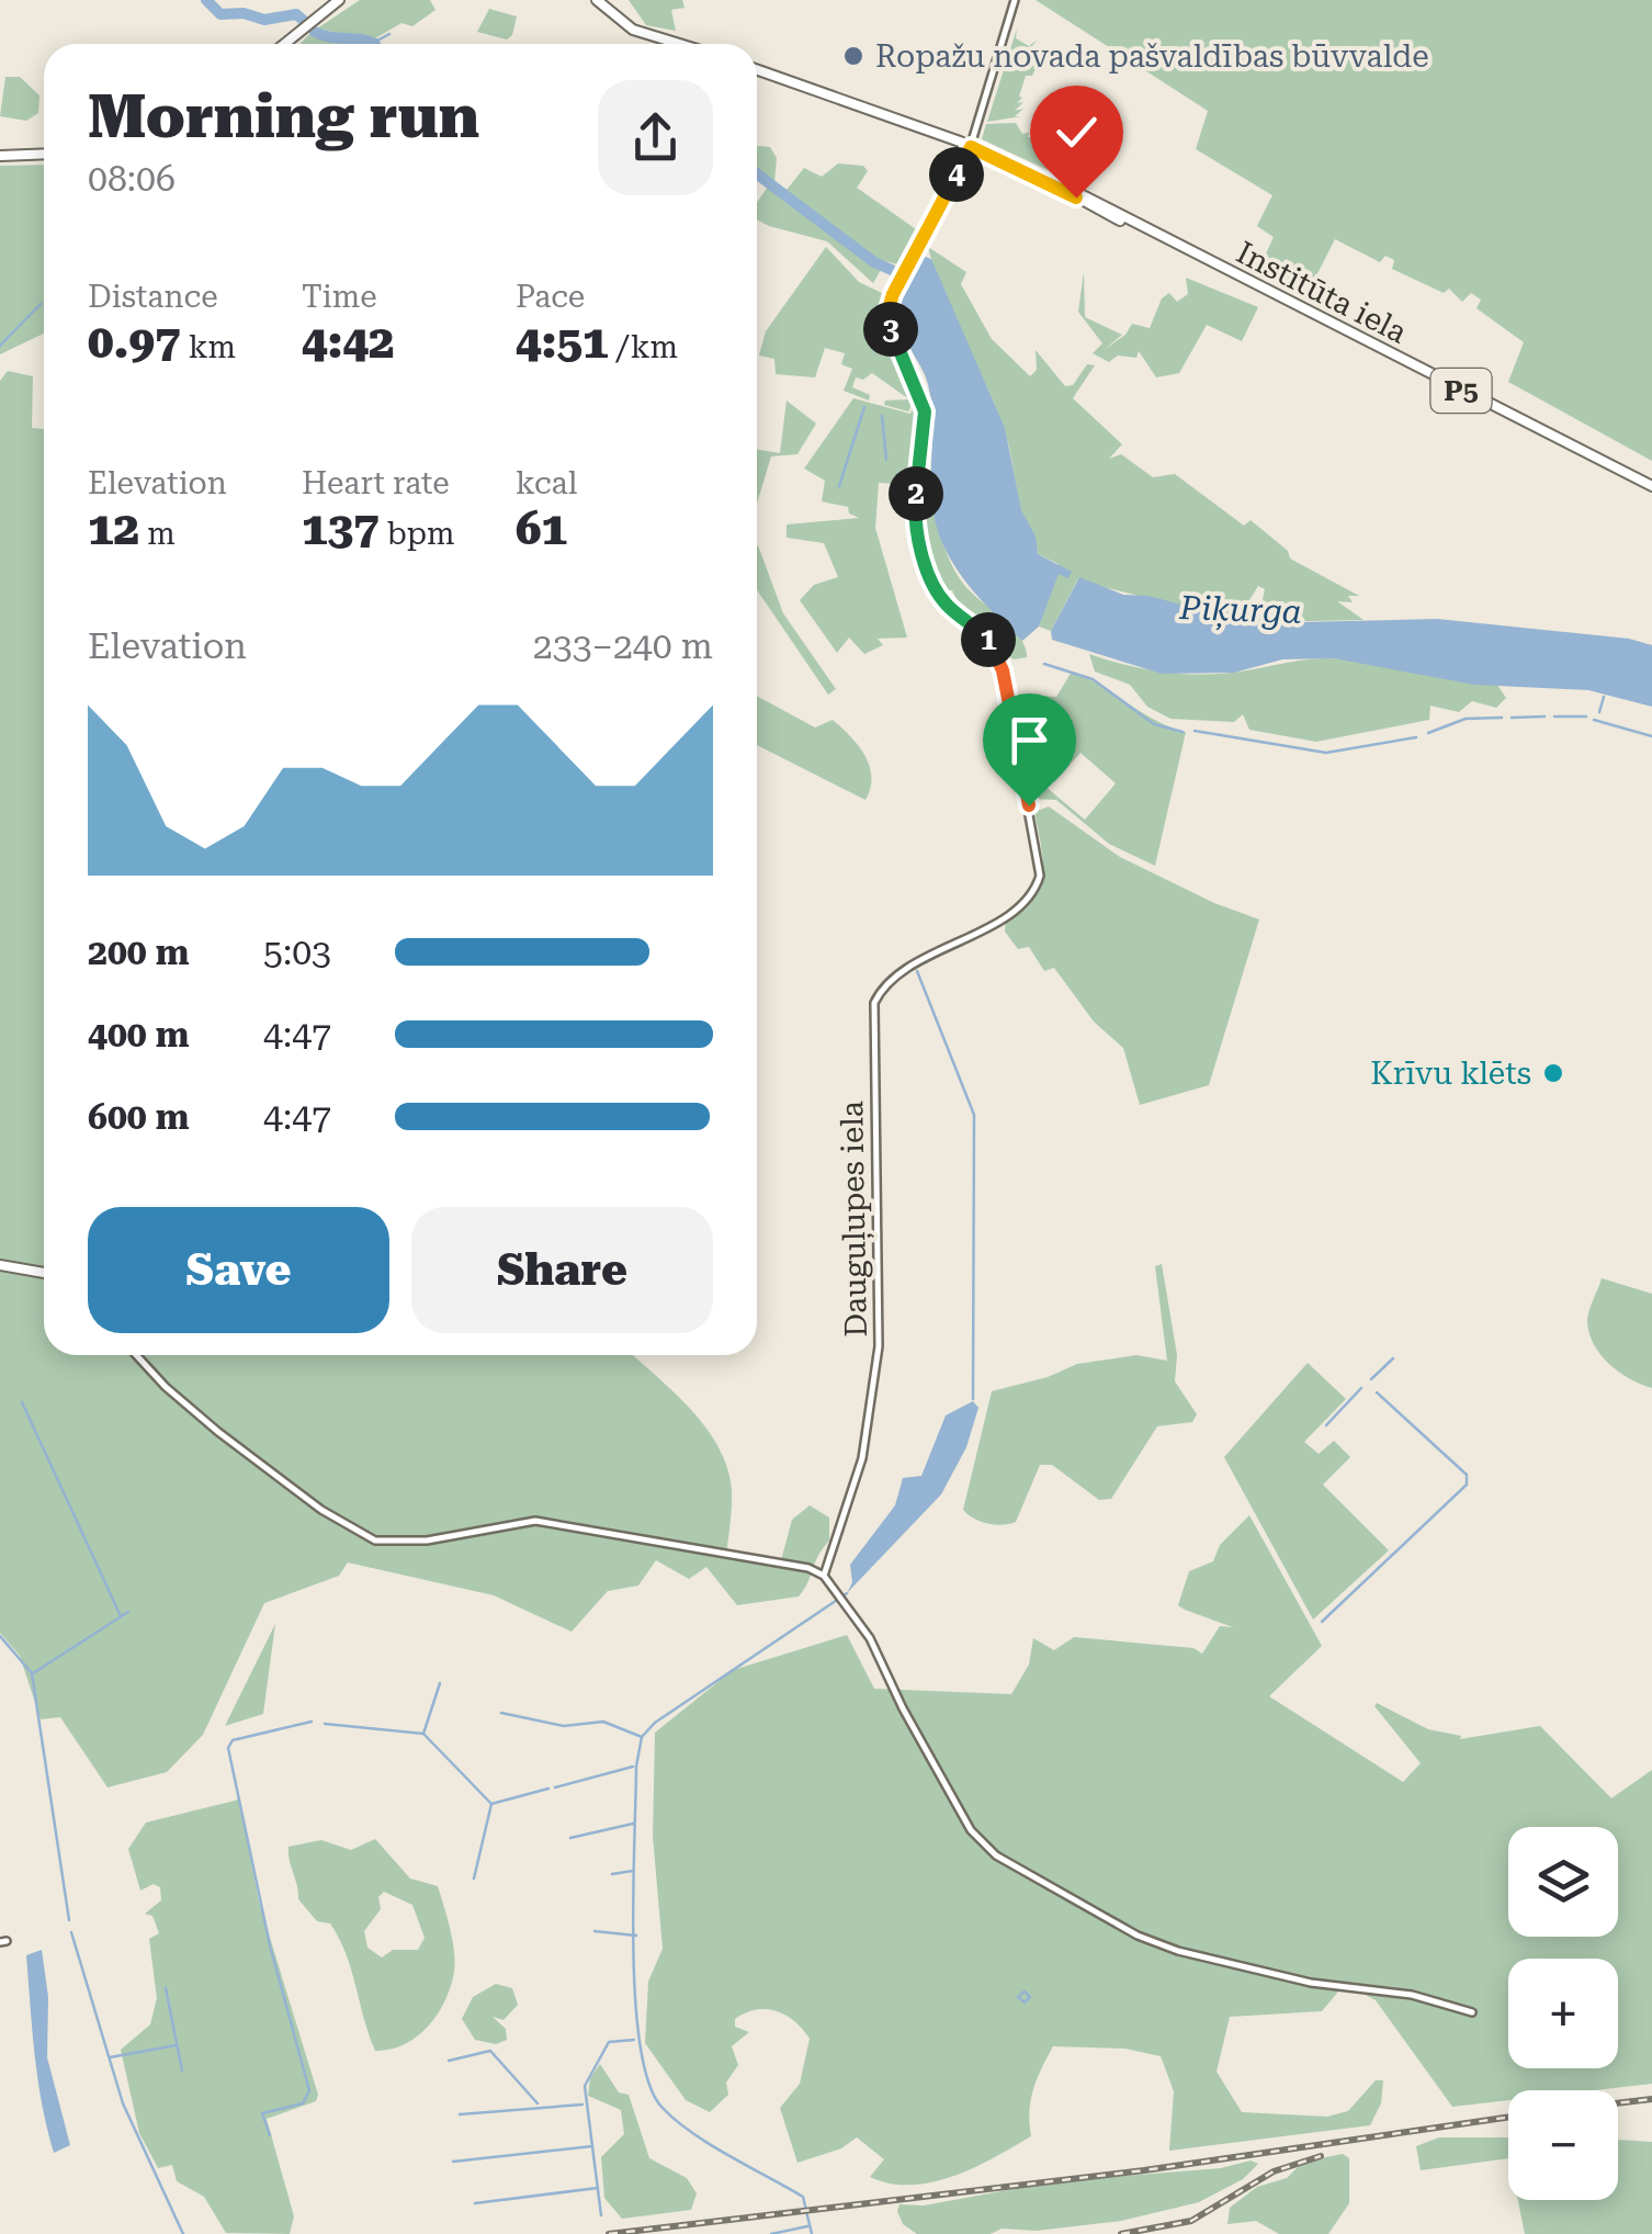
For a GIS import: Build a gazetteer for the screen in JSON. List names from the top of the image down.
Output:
{
  "streets": {
    "main road": ["Institūta iela", "P5"],
    "street": ["Dauguļupes iela"]
  },
  "crossings": [
    ["Institūta iela", "Dauguļupes iela"]
  ],
  "water": ["Piķurga"],
  "places": ["Ropažu novada pašvaldības būvvalde", "Krīvu klēts"],
  "page": {
    "heading": ["Morning run", "08:06"],
    "pins": [
      "4",
      "3",
      "2",
      "1"
    ],
    "stats": [
      ["Distance", "0.97 km"],
      ["Time", "4:42"],
      ["Pace", "4:51 /km"],
      ["Elevation", "12 m"],
      ["Heart rate", "137 bpm"],
      ["kcal", "61"]
    ],
    "chart": ["Elevation", "233–240 m"],
    "list": [
      {
        "name": "200 m",
        "note": "5:03"
      },
      {
        "name": "400 m",
        "note": "4:47"
      },
      {
        "name": "600 m",
        "note": "4:47"
      }
    ],
    "buttons": ["Save", "Share"],
    "map_buttons": ["+", "−"]
  }
}
